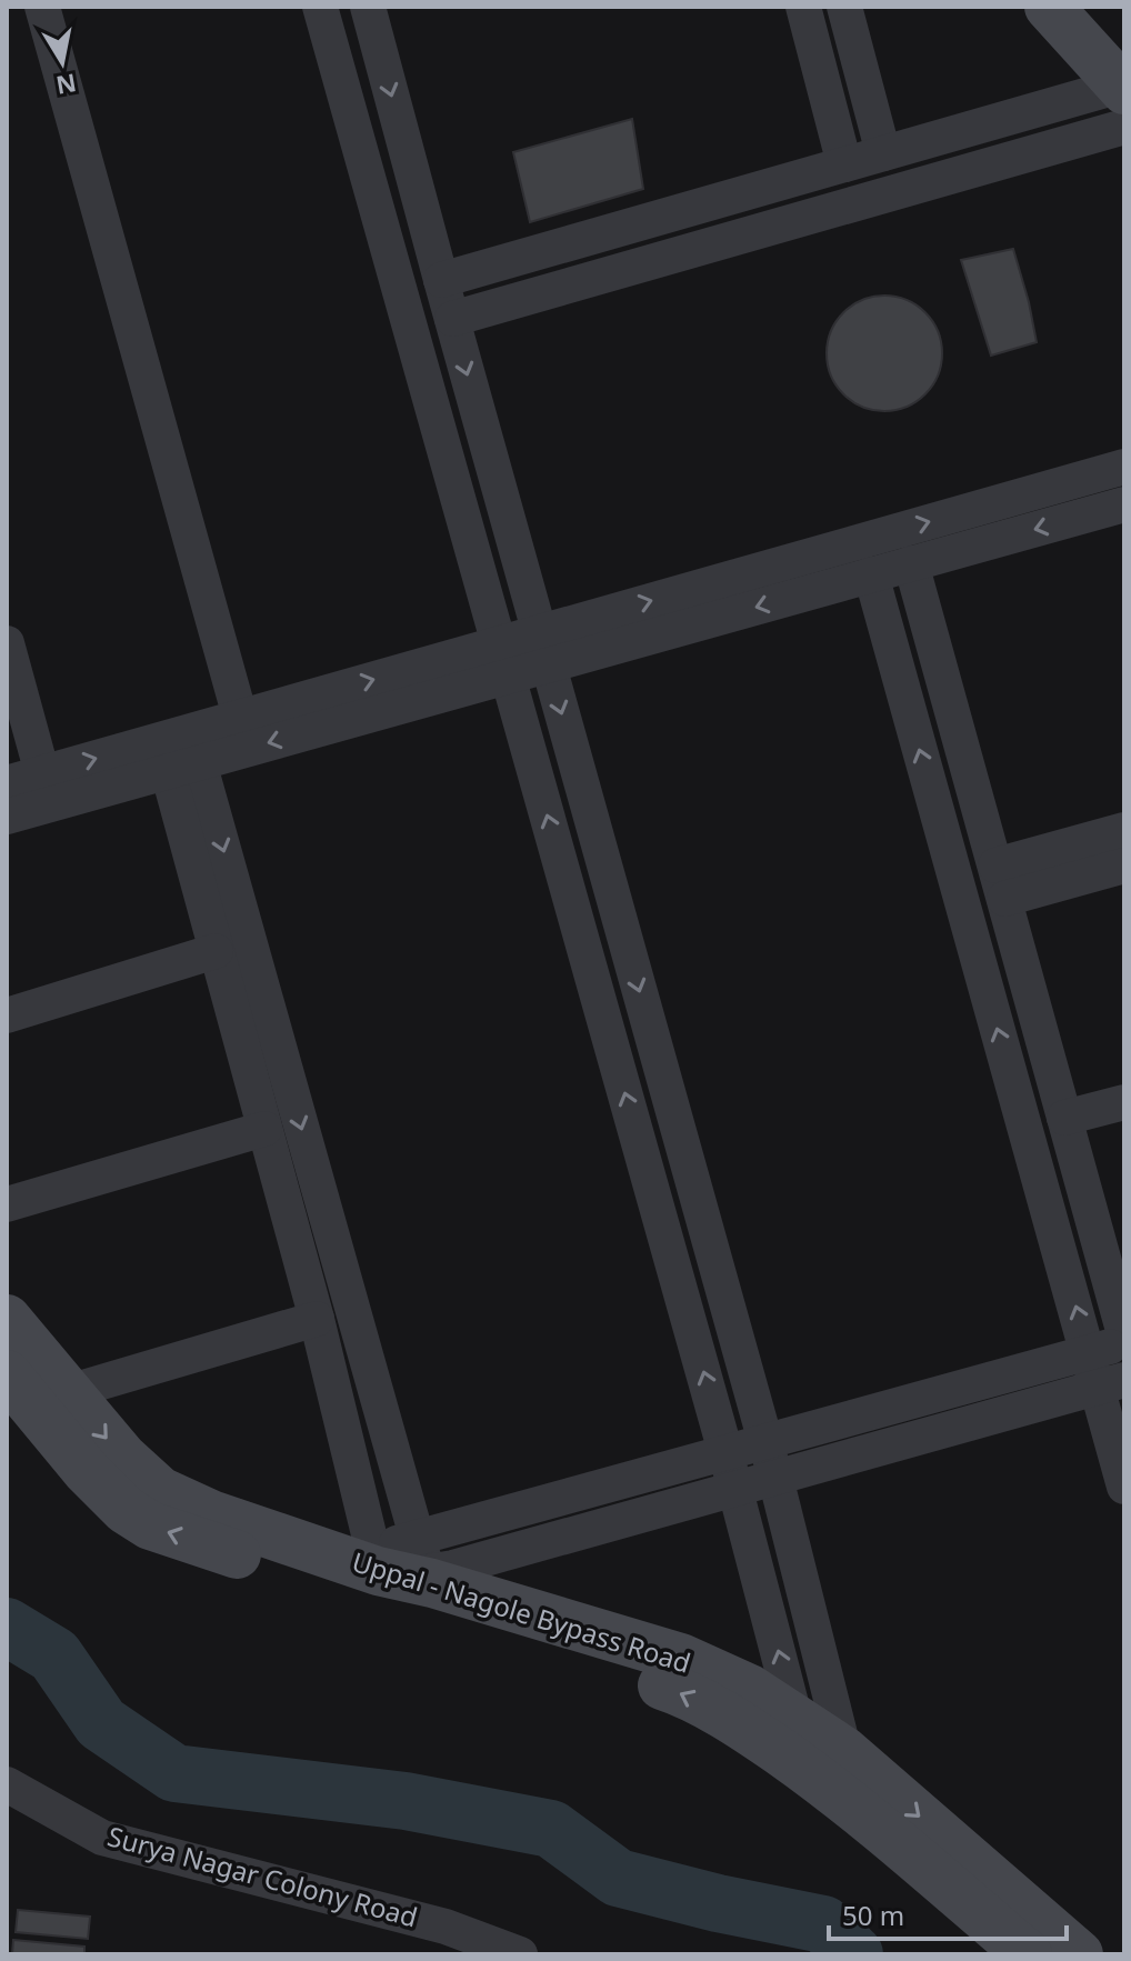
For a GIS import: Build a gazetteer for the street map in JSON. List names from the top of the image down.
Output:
{
  "streets": {
    "street": ["Uppal - Nagole Bypass Road", "Surya Nagar Colony Road"]
  },
  "scale_bar": "50 m",
  "north": "bottom"
}
